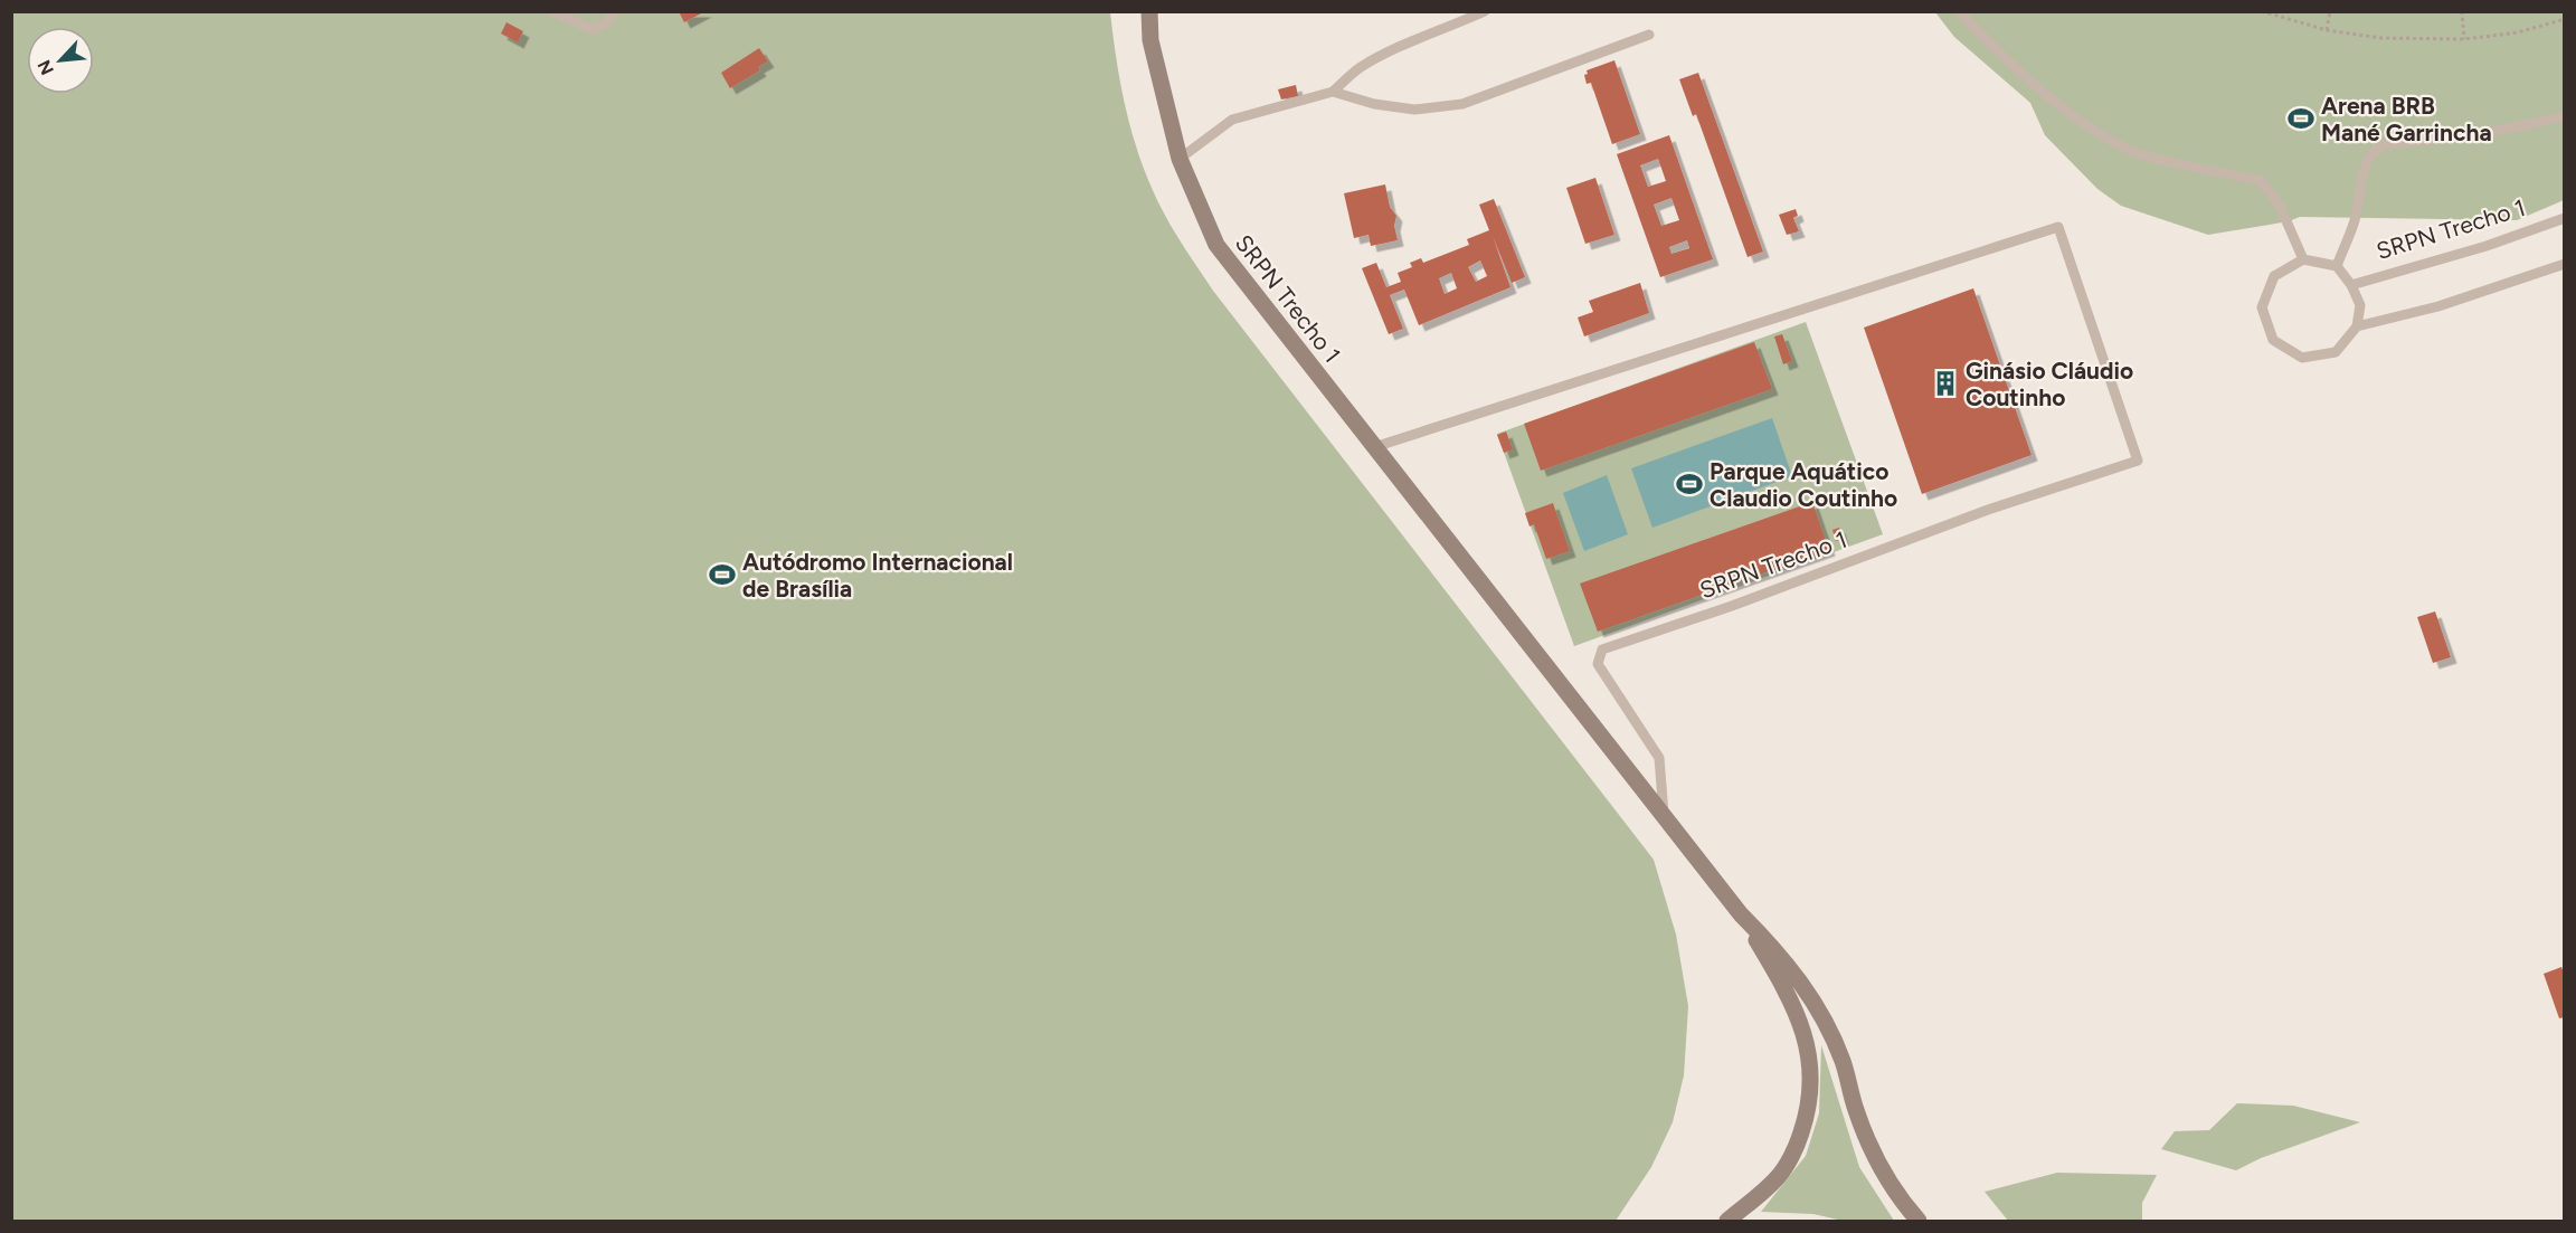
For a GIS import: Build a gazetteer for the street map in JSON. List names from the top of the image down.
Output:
{
  "streets": {
    "main road": ["SRPN Trecho 1"]
  },
  "places": {
    "sports": ["Arena BRB Mané Garrincha", "Parque Aquático Claudio Coutinho", "Autódromo Internacional de Brasília"],
    "building": ["Ginásio Cláudio Coutinho"]
  },
  "north": "bottom left"
}
